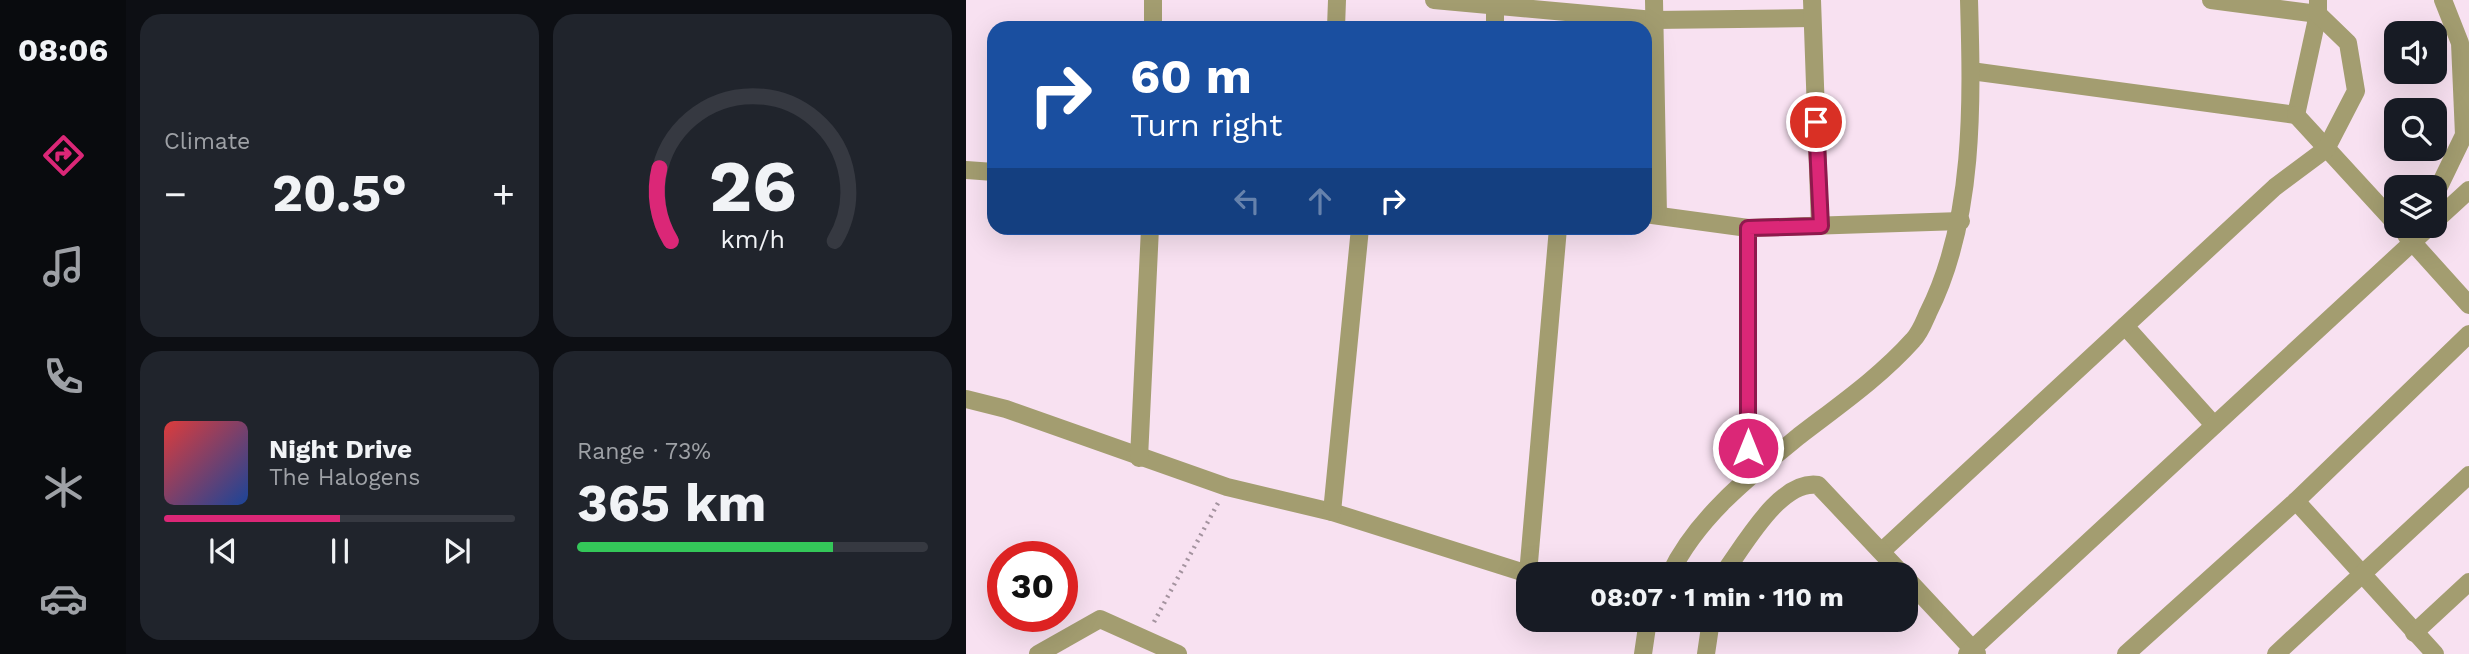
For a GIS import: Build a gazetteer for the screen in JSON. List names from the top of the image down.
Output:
{
  "page": {
    "tabs": "08:06",
    "tile": [
      "Climate",
      ["Range · 73%", "365 km"]
    ],
    "turn": ["60 m", "Turn right"],
    "heat": ["−", "20.5°", "+"],
    "song": ["Night Drive", "The Halogens"],
    "limit": "30",
    "trip": "08:07 · 1 min · 110 m",
    "gauge": ["26", "km/h"]
  }
}
